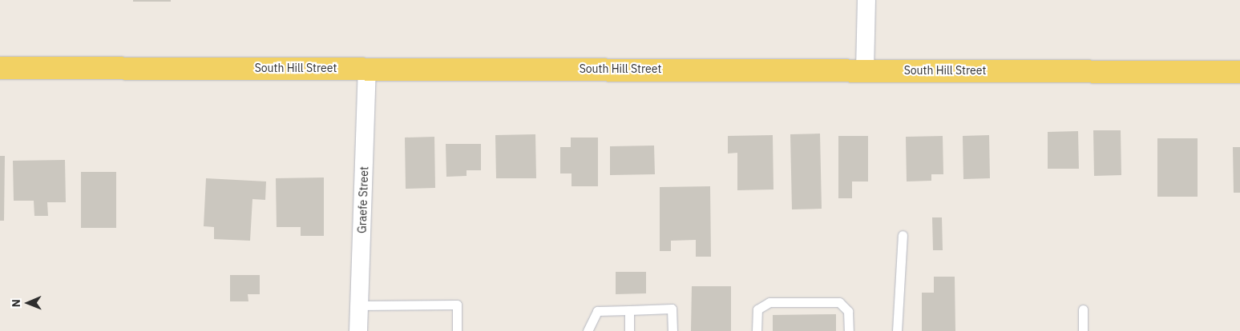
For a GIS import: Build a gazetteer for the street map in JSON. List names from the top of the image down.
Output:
{
  "streets": {
    "main road": ["South Hill Street"],
    "street": ["Graefe Street"]
  },
  "crossings": [
    ["South Hill Street", "Graefe Street"]
  ],
  "north": "left"
}
